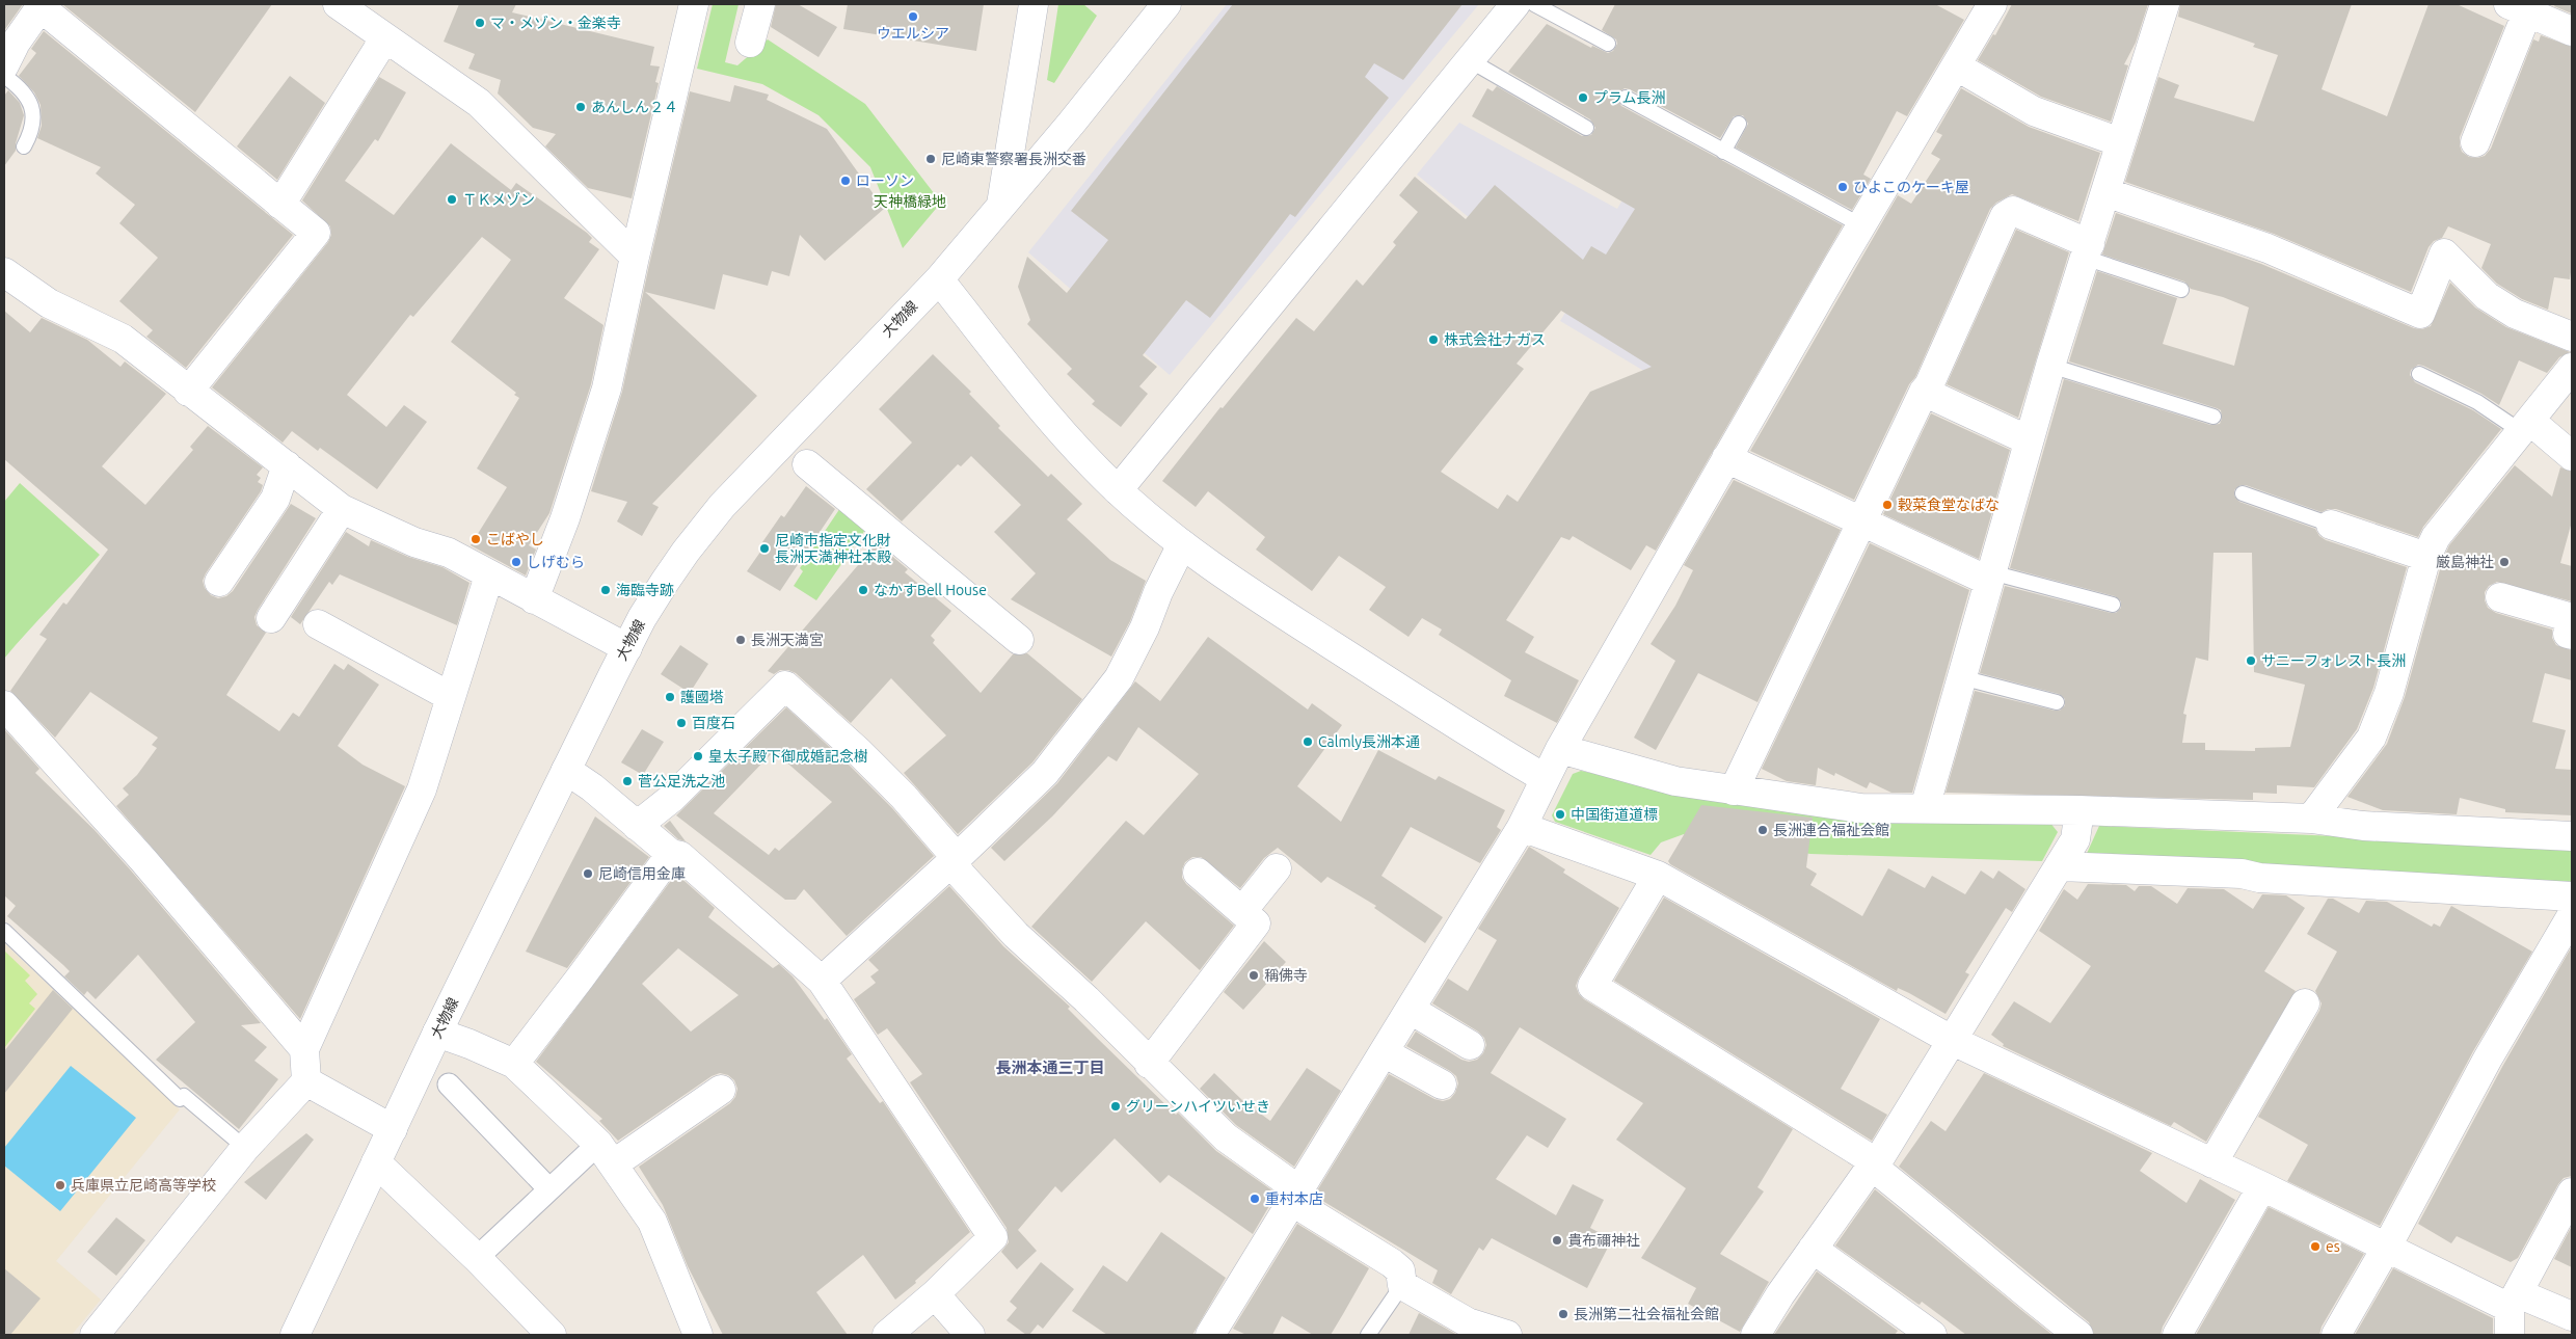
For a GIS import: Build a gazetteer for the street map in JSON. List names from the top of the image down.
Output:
{
  "streets": {
    "street": ["大物線"]
  },
  "districts": ["長洲本通三丁目"],
  "parks": ["天神橋緑地"],
  "places": [
    "ウエルシア",
    "マ・メゾン・金楽寺",
    "プラム長洲",
    "あんしん２４",
    "尼崎東警察署長洲交番",
    "ローソン",
    "ひよこのケーキ屋",
    "ＴＫメゾン",
    "株式会社ナガス",
    "穀菜食堂なばな",
    "こばやし",
    "尼崎市指定文化財 長洲天満神社本殿",
    "しげむら",
    "厳島神社",
    "海臨寺跡",
    "なかすBell House",
    "長洲天満宮",
    "サニーフォレスト長洲",
    "護國塔",
    "百度石",
    "Calmly長洲本通",
    "皇太子殿下御成婚記念樹",
    "菅公足洗之池",
    "中国街道道標",
    "長洲連合福祉会館",
    "尼崎信用金庫",
    "稱佛寺",
    "グリーンハイツいせき",
    "兵庫県立尼崎高等学校",
    "重村本店",
    "貴布禰神社",
    "es",
    "長洲第二社会福祉会館"
  ]
}
